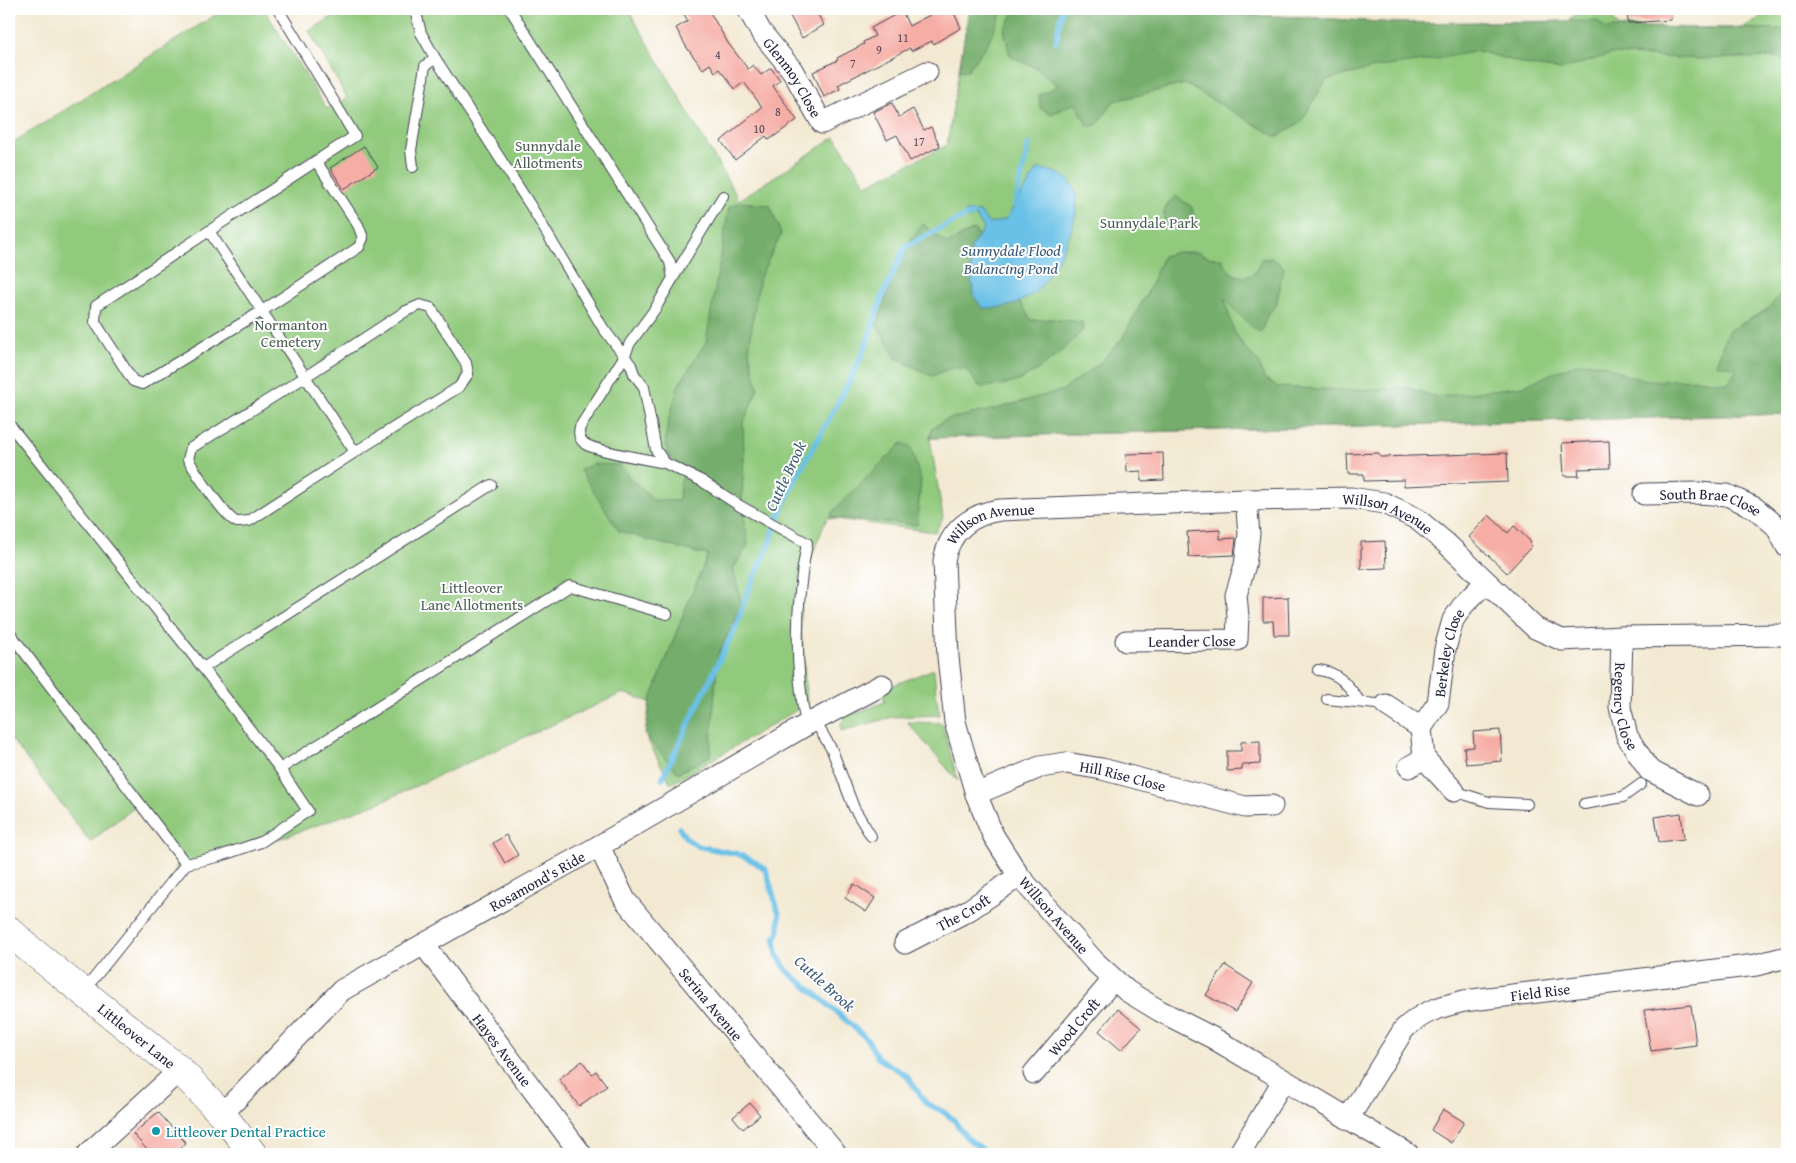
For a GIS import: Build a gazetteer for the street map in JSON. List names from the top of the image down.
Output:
{
  "streets": {
    "street": [
      "Glenmoy Close",
      "South Brae Close",
      "Willson Avenue",
      "Leander Close",
      "Berkeley Close",
      "Regency Close",
      "Hill Rise Close",
      "Rosamond's Ride",
      "The Croft",
      "Field Rise",
      "Serina Avenue",
      "Wood Croft",
      "Littleover Lane",
      "Hayes Avenue"
    ]
  },
  "crossings": [
    ["Willson Avenue", "Leander Close"],
    ["Willson Avenue", "Berkeley Close"],
    ["Willson Avenue", "Regency Close"],
    ["Willson Avenue", "Hill Rise Close"],
    ["Willson Avenue", "The Croft"],
    ["Willson Avenue", "Field Rise"],
    ["Willson Avenue", "Wood Croft"],
    ["Rosamond's Ride", "Serina Avenue"],
    ["Rosamond's Ride", "Littleover Lane"],
    ["Rosamond's Ride", "Hayes Avenue"]
  ],
  "water": ["Sunnydale Flood Balancing Pond", "Cuttle Brook"],
  "parks": [
    "Sunnydale Allotments",
    "Sunnydale Park",
    "Normanton Cemetery",
    "Littleover Lane Allotments"
  ],
  "places": ["Littleover Dental Practice"],
  "house_numbers": [
    "11",
    "9",
    "4",
    "7",
    "8",
    "10",
    "17"
  ]
}
